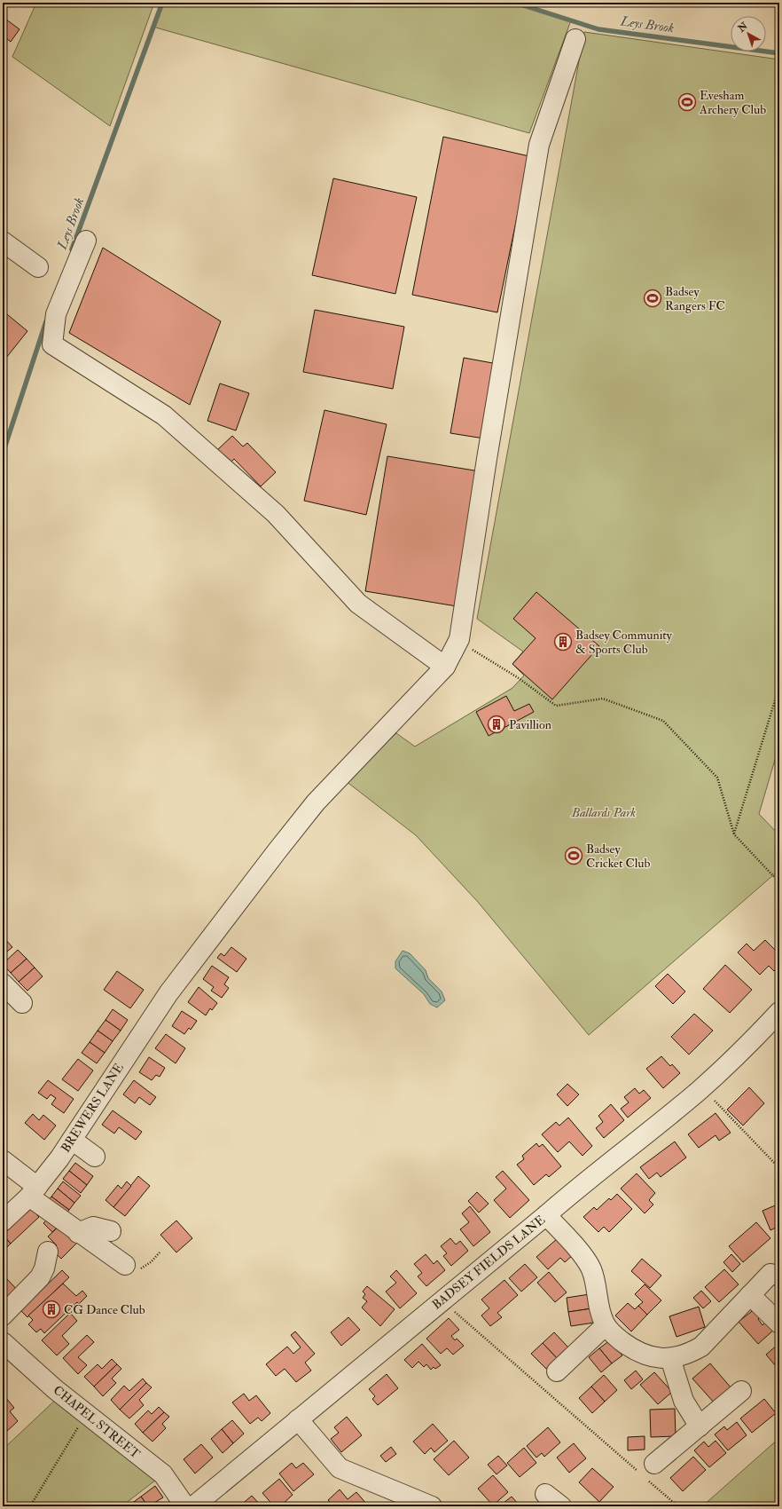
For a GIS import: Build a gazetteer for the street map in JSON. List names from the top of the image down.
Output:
{
  "streets": {
    "street": ["BREWERS LANE", "BADSEY FIELDS LANE", "CHAPEL STREET"]
  },
  "water": ["Leys Brook"],
  "parks": ["Ballards Park"],
  "places": {
    "sports": ["Evesham Archery Club", "Badsey Rangers FC", "Badsey Cricket Club"],
    "building": ["Badsey Community & Sports Club", "Pavillion", "CG Dance Club"]
  },
  "north": "top left"
}
